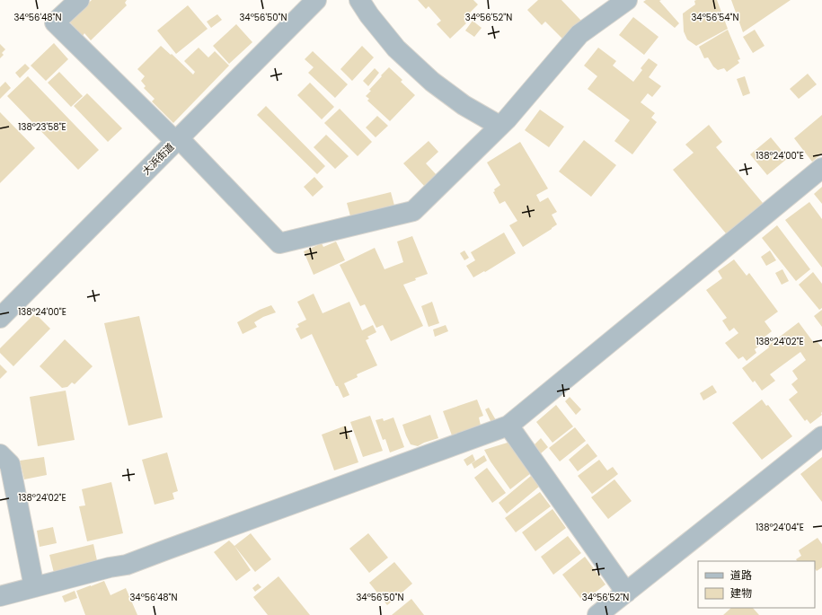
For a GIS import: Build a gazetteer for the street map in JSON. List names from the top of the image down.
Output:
{
  "streets": {
    "street": ["大浜街道"]
  },
  "legend": ["道路", "建物"],
  "coordinates": [
    "34°56'48\"N",
    "34°56'50\"N",
    "34°56'52\"N",
    "34°56'54\"N",
    "138°23'58\"E",
    "138°24'00\"E",
    "138°24'02\"E",
    "138°24'04\"E"
  ]
}
